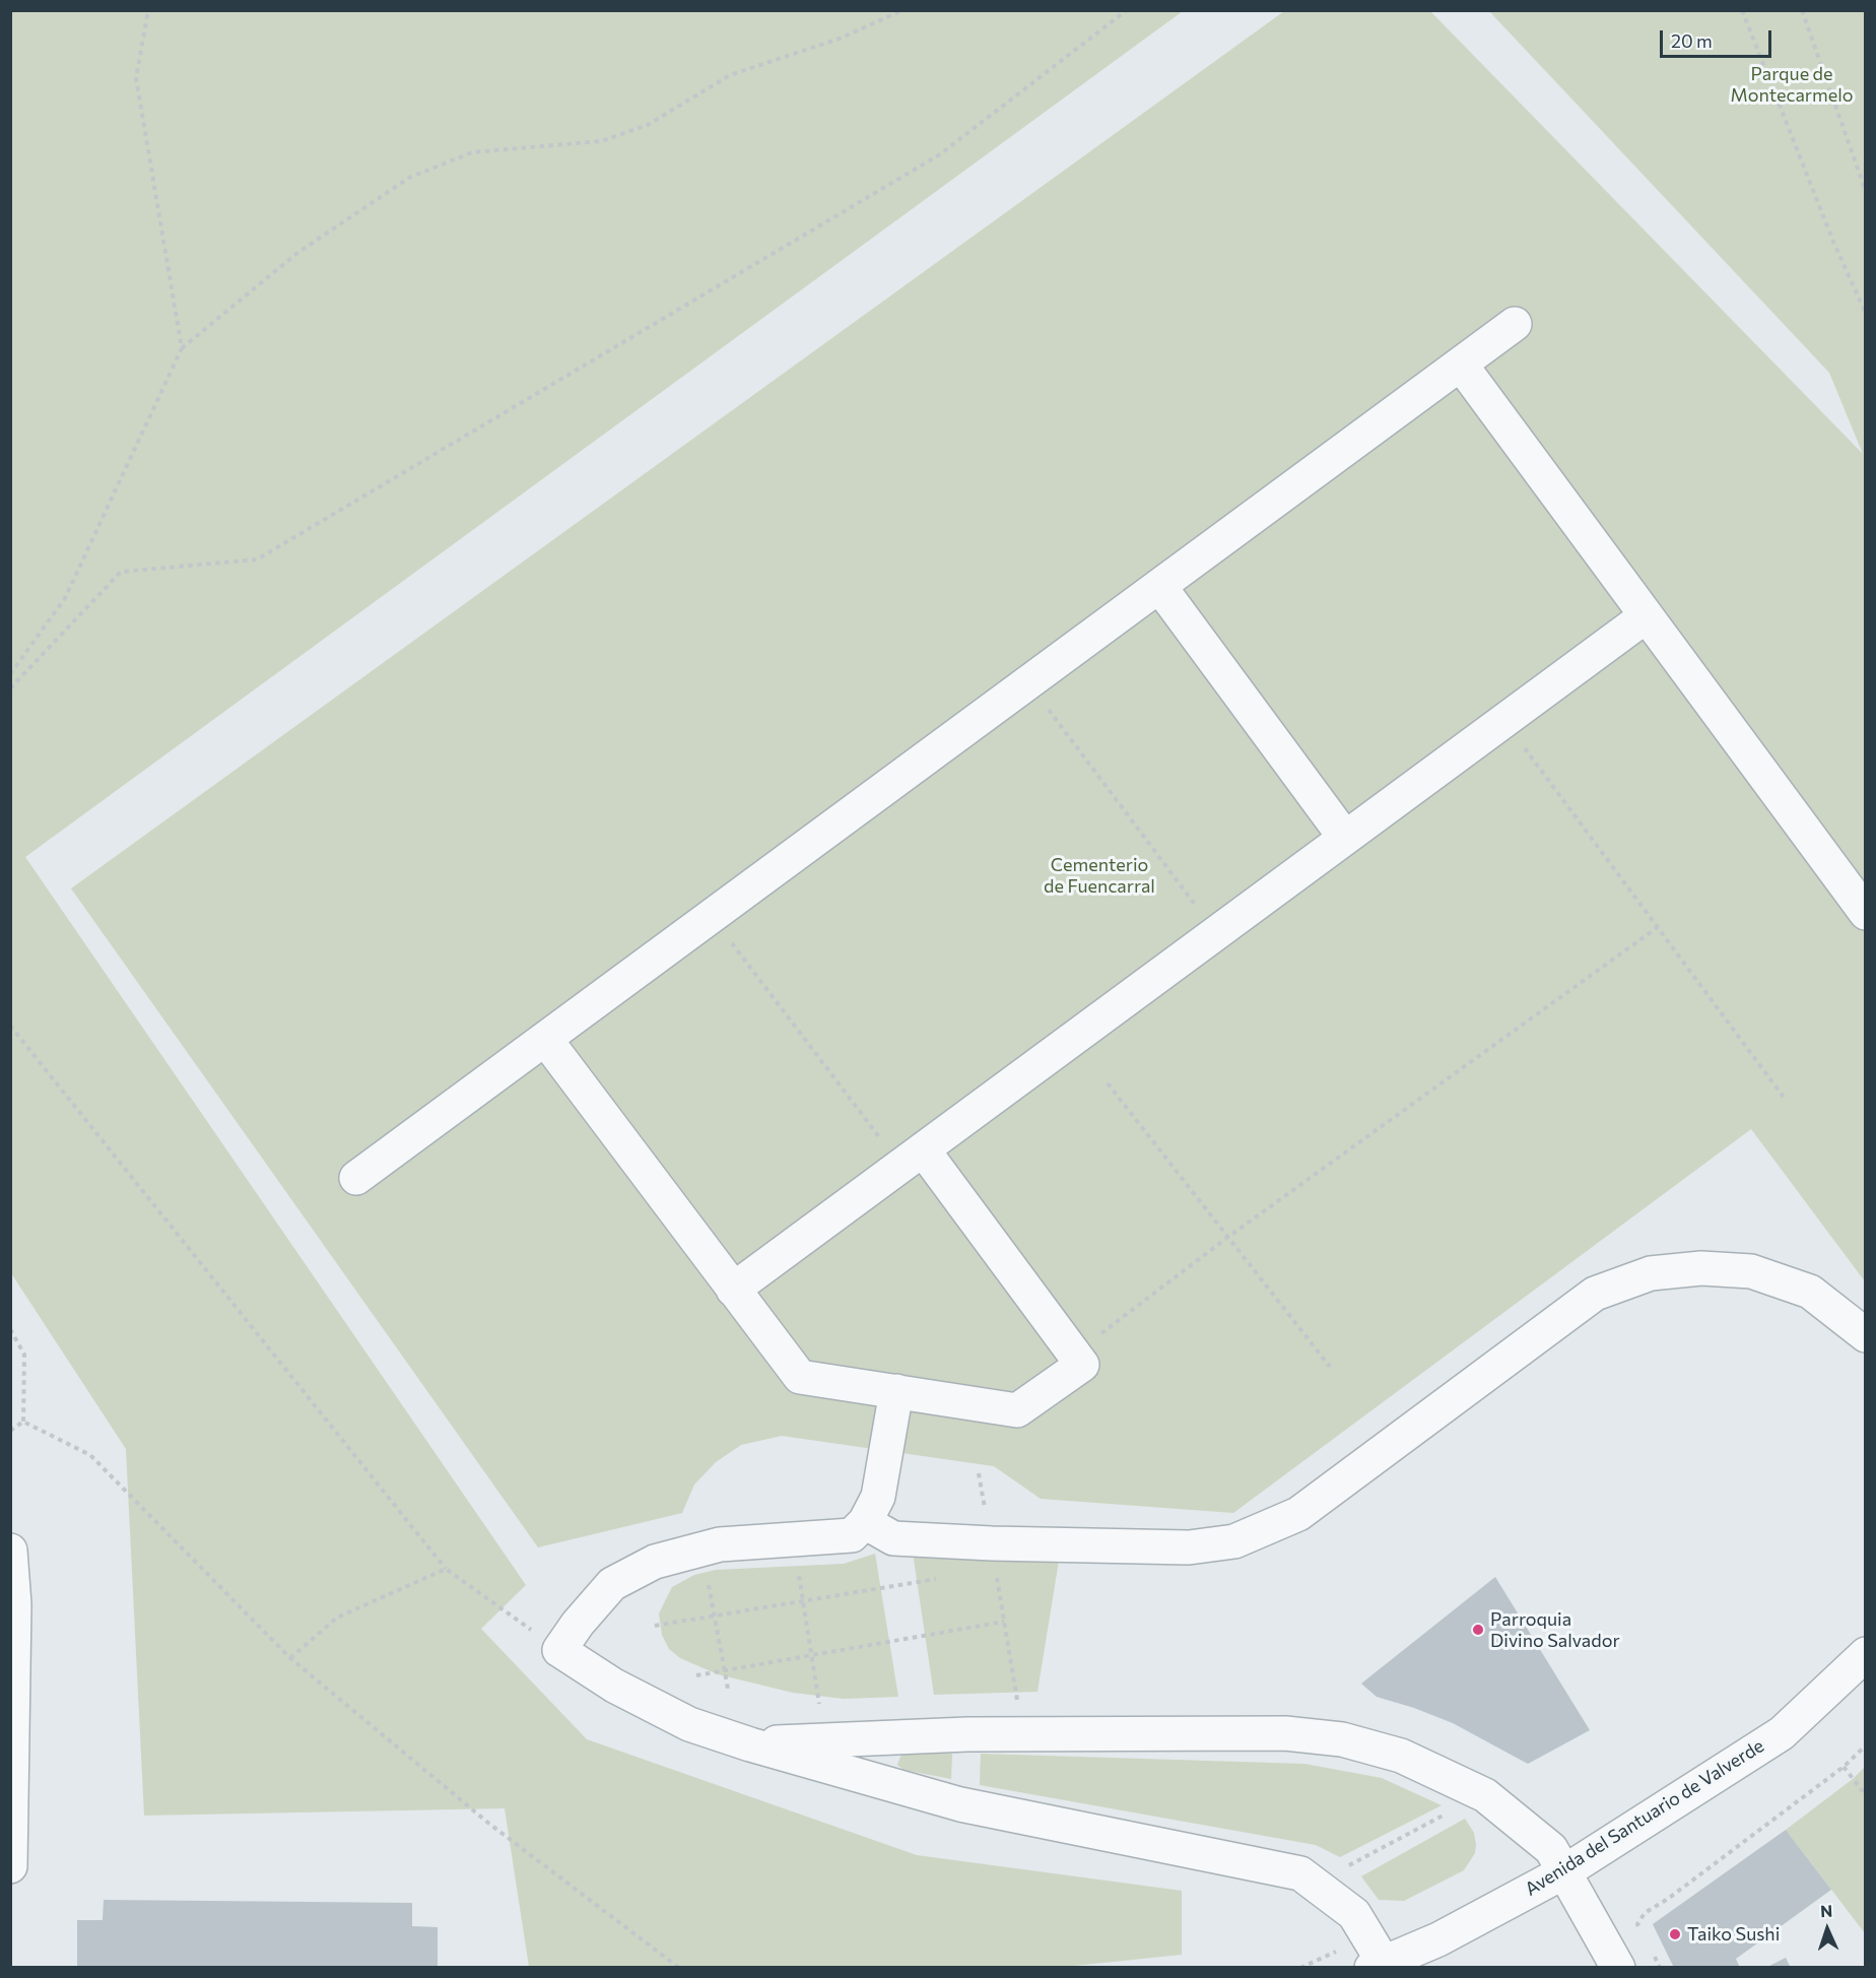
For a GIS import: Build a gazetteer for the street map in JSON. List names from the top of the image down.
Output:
{
  "streets": {
    "street": ["Avenida del Santuario de Valverde"]
  },
  "parks": ["Parque de Montecarmelo", "Cementerio de Fuencarral"],
  "places": ["Parroquia Divino Salvador", "Taiko Sushi"],
  "scale_bar": "20 m",
  "north": "top"
}
